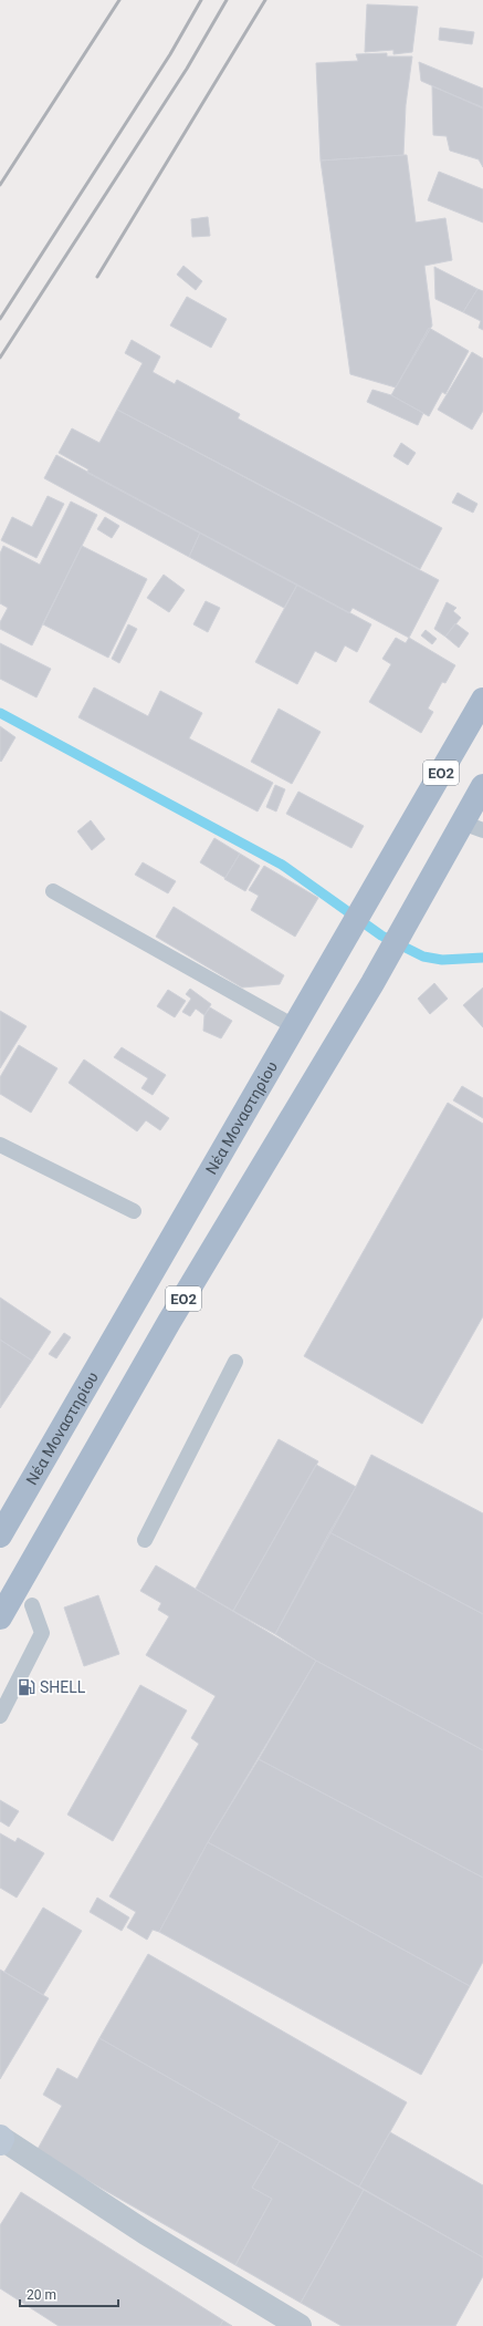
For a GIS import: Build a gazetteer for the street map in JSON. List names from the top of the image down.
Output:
{
  "streets": {
    "main road": ["ΕΟ2", "Νέα Μοναστηρίου"]
  },
  "places": {
    "fuel station": ["SHELL"]
  },
  "scale_bar": "20 m"
}
